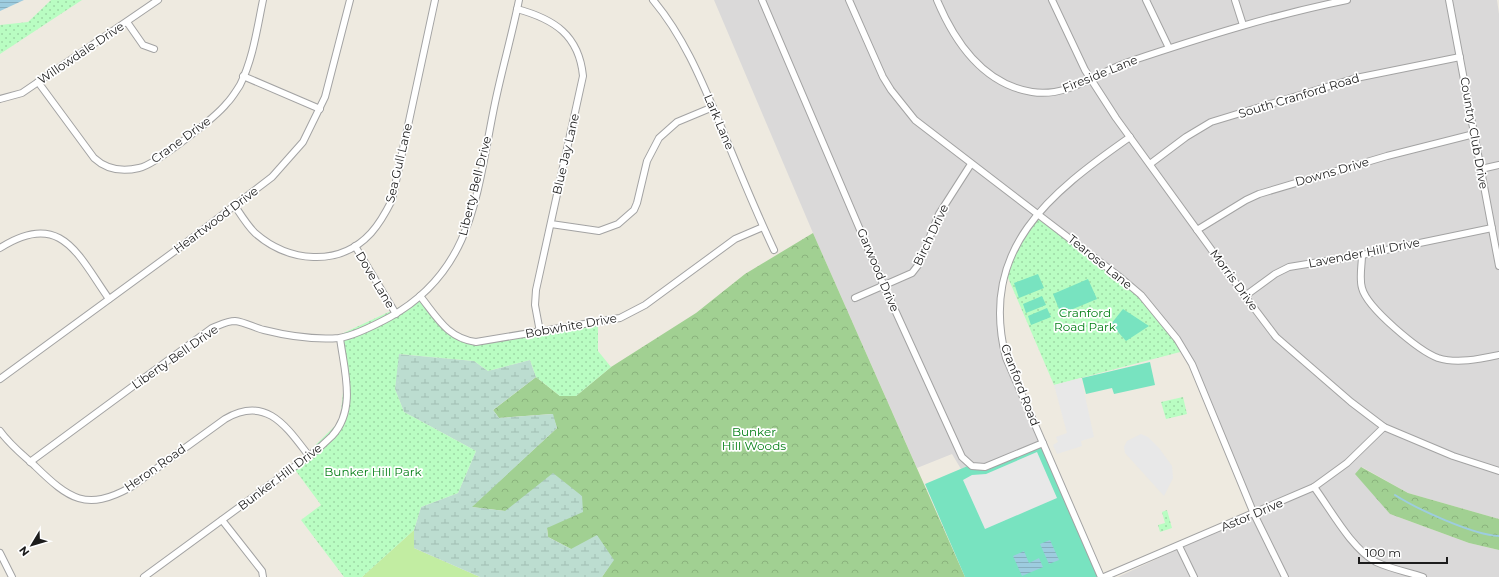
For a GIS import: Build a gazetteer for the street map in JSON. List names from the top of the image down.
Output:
{
  "streets": {
    "street": [
      "Willowdale Drive",
      "Fireside Lane",
      "South Cranford Road",
      "Lark Lane",
      "Country Club Drive",
      "Crane Drive",
      "Blue Jay Lane",
      "Sea Gull Lane",
      "Downs Drive",
      "Liberty Bell Drive",
      "Heartwood Drive",
      "Birch Drive",
      "Lavender Hill Drive",
      "Tearose Lane",
      "Garwood Drive",
      "Dove Lane",
      "Morris Drive",
      "Bobwhite Drive",
      "Cranford Road",
      "Heron Road",
      "Bunker Hill Drive",
      "Astor Drive"
    ]
  },
  "crossings": [
    ["Willowdale Drive", "Crane Drive"],
    ["Fireside Lane", "Morris Drive"],
    ["South Cranford Road", "Country Club Drive"],
    ["South Cranford Road", "Morris Drive"],
    ["Lark Lane", "Bobwhite Drive"],
    ["Country Club Drive", "Downs Drive"],
    ["Country Club Drive", "Lavender Hill Drive"],
    ["Blue Jay Lane", "Liberty Bell Drive"],
    ["Blue Jay Lane", "Bobwhite Drive"],
    ["Sea Gull Lane", "Heartwood Drive"],
    ["Sea Gull Lane", "Dove Lane"],
    ["Downs Drive", "Morris Drive"],
    ["Liberty Bell Drive", "Dove Lane"],
    ["Liberty Bell Drive", "Bobwhite Drive"],
    ["Liberty Bell Drive", "Heron Road"],
    ["Liberty Bell Drive", "Bunker Hill Drive"],
    ["Birch Drive", "Tearose Lane"],
    ["Birch Drive", "Garwood Drive"],
    ["Lavender Hill Drive", "Morris Drive"],
    ["Tearose Lane", "Cranford Road"],
    ["Tearose Lane", "Astor Drive"],
    ["Garwood Drive", "Cranford Road"],
    ["Morris Drive", "Cranford Road"],
    ["Morris Drive", "Astor Drive"],
    ["Heron Road", "Bunker Hill Drive"]
  ],
  "parks": ["Cranford Road Park", "Bunker Hill Woods", "Bunker Hill Park"],
  "scale_bar": "100 m",
  "north": "bottom left"
}
